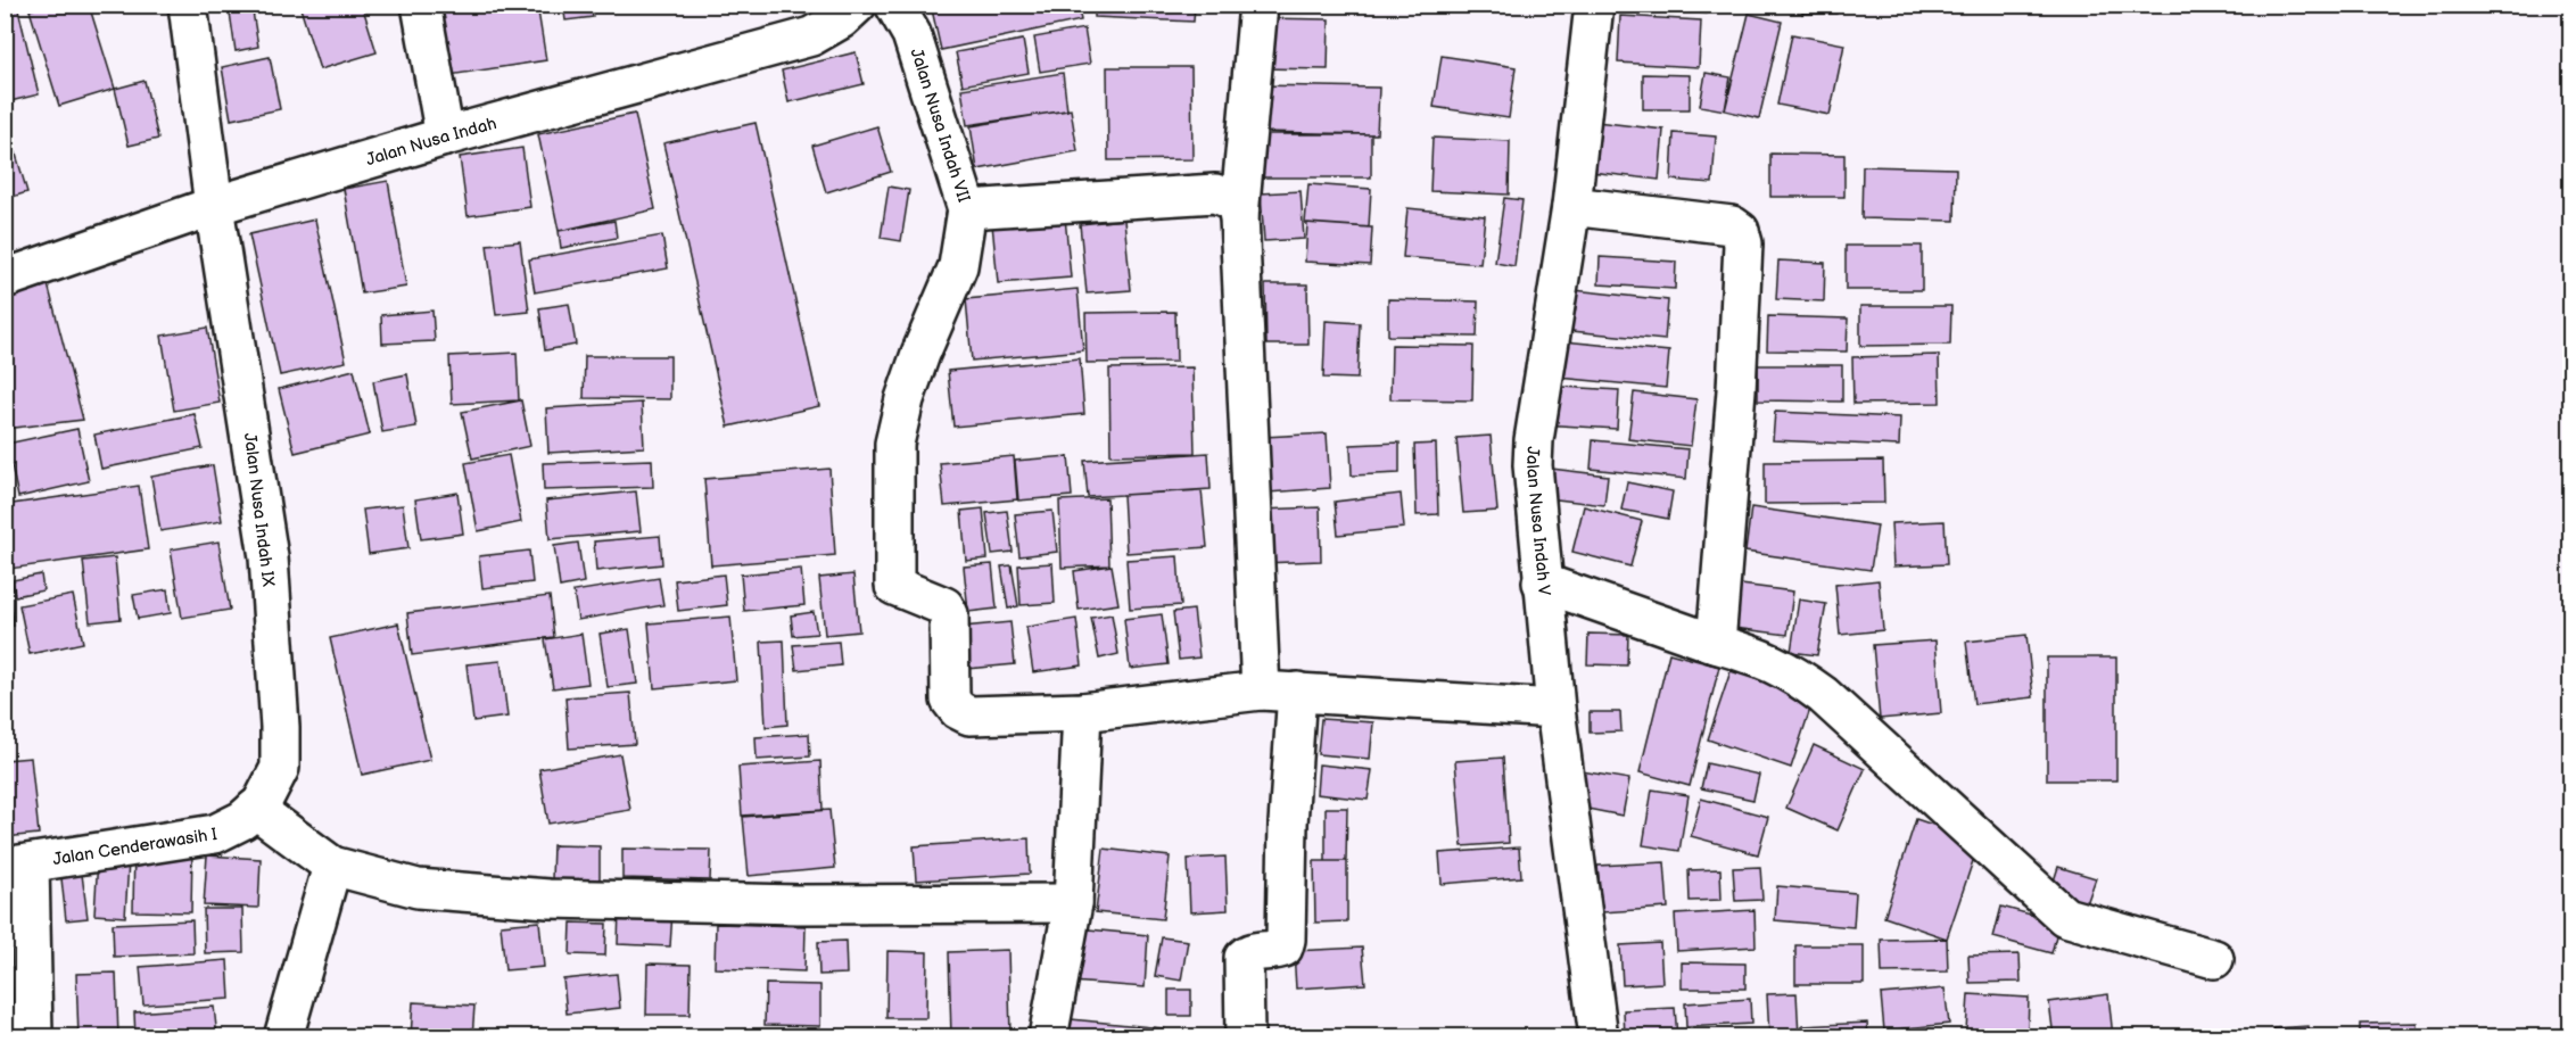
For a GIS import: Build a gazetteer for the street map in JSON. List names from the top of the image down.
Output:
{
  "streets": {
    "street": [
      "Jalan Nusa Indah VII",
      "Jalan Nusa Indah",
      "Jalan Nusa Indah IX",
      "Jalan Nusa Indah V",
      "Jalan Cenderawasih I"
    ]
  },
  "crossings": [
    ["Jalan Nusa Indah", "Jalan Nusa Indah IX"],
    ["Jalan Nusa Indah IX", "Jalan Cenderawasih I"]
  ]
}
